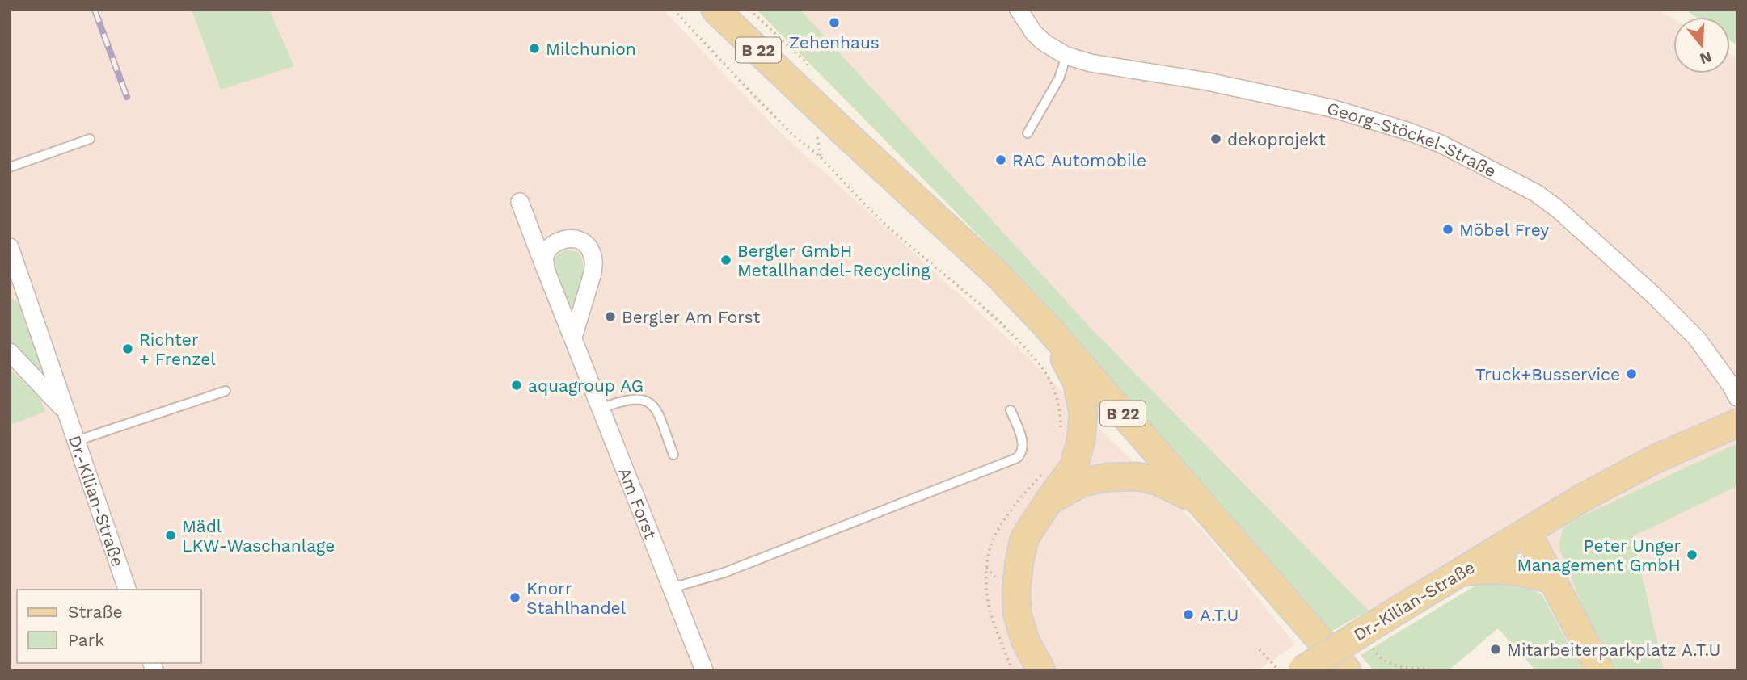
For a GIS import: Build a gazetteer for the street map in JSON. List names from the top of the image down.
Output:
{
  "streets": {
    "main road": ["B 22", "Dr.-Kilian-Straße"],
    "street": ["Georg-Stöckel-Straße", "Am Forst"]
  },
  "places": [
    "Zehenhaus",
    "Milchunion",
    "dekoprojekt",
    "RAC Automobile",
    "Möbel Frey",
    "Bergler GmbH Metallhandel-Recycling",
    "Bergler Am Forst",
    "Richter + Frenzel",
    "Truck+Busservice",
    "aquagroup AG",
    "Mädl LKW-Waschanlage",
    "Peter Unger Management GmbH",
    "Knorr Stahlhandel",
    "A.T.U",
    "Mitarbeiterparkplatz A.T.U"
  ],
  "legend": ["Straße", "Park"],
  "north": "bottom"
}
